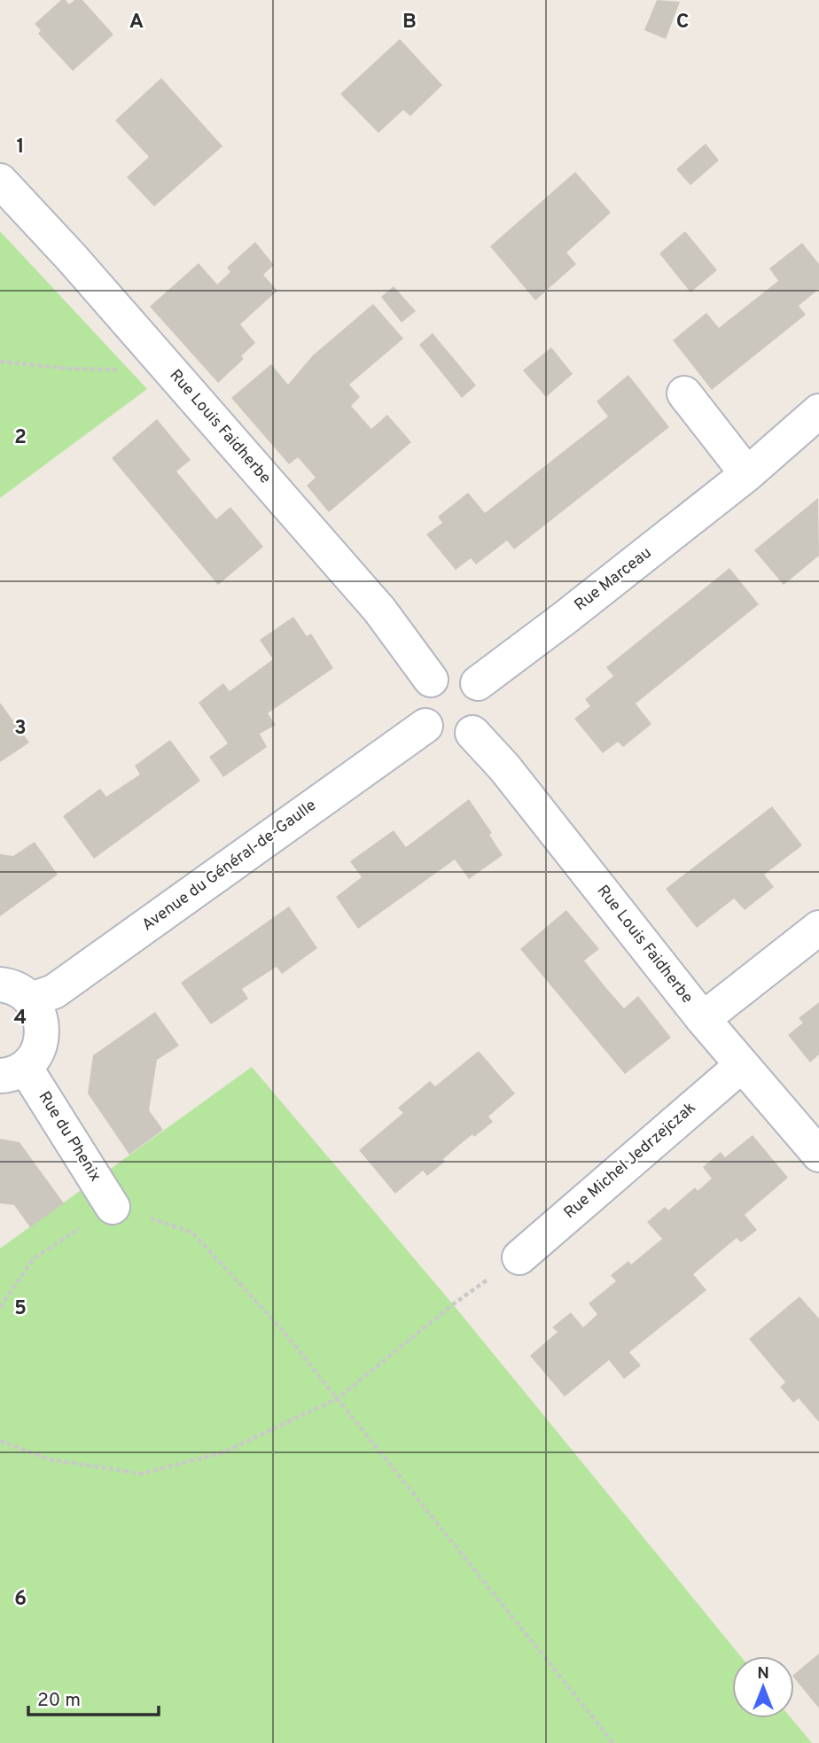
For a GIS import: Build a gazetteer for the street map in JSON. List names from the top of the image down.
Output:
{
  "streets": {
    "street": [
      "Rue Louis Faidherbe",
      "Rue Marceau",
      "Avenue du Général-de-Gaulle",
      "Rue du Phenix",
      "Rue Michel Jedrzejczak"
    ]
  },
  "crossings": [
    ["Rue Louis Faidherbe", "Rue Marceau"],
    ["Rue Louis Faidherbe", "Avenue du Général-de-Gaulle"],
    ["Rue Louis Faidherbe", "Rue Michel Jedrzejczak"],
    ["Rue Marceau", "Avenue du Général-de-Gaulle"]
  ],
  "scale_bar": "20 m",
  "north": "top",
  "grid": {
    "columns": ["A", "B", "C"],
    "rows": [
      "1",
      "2",
      "3",
      "4",
      "5",
      "6"
    ]
  }
}
